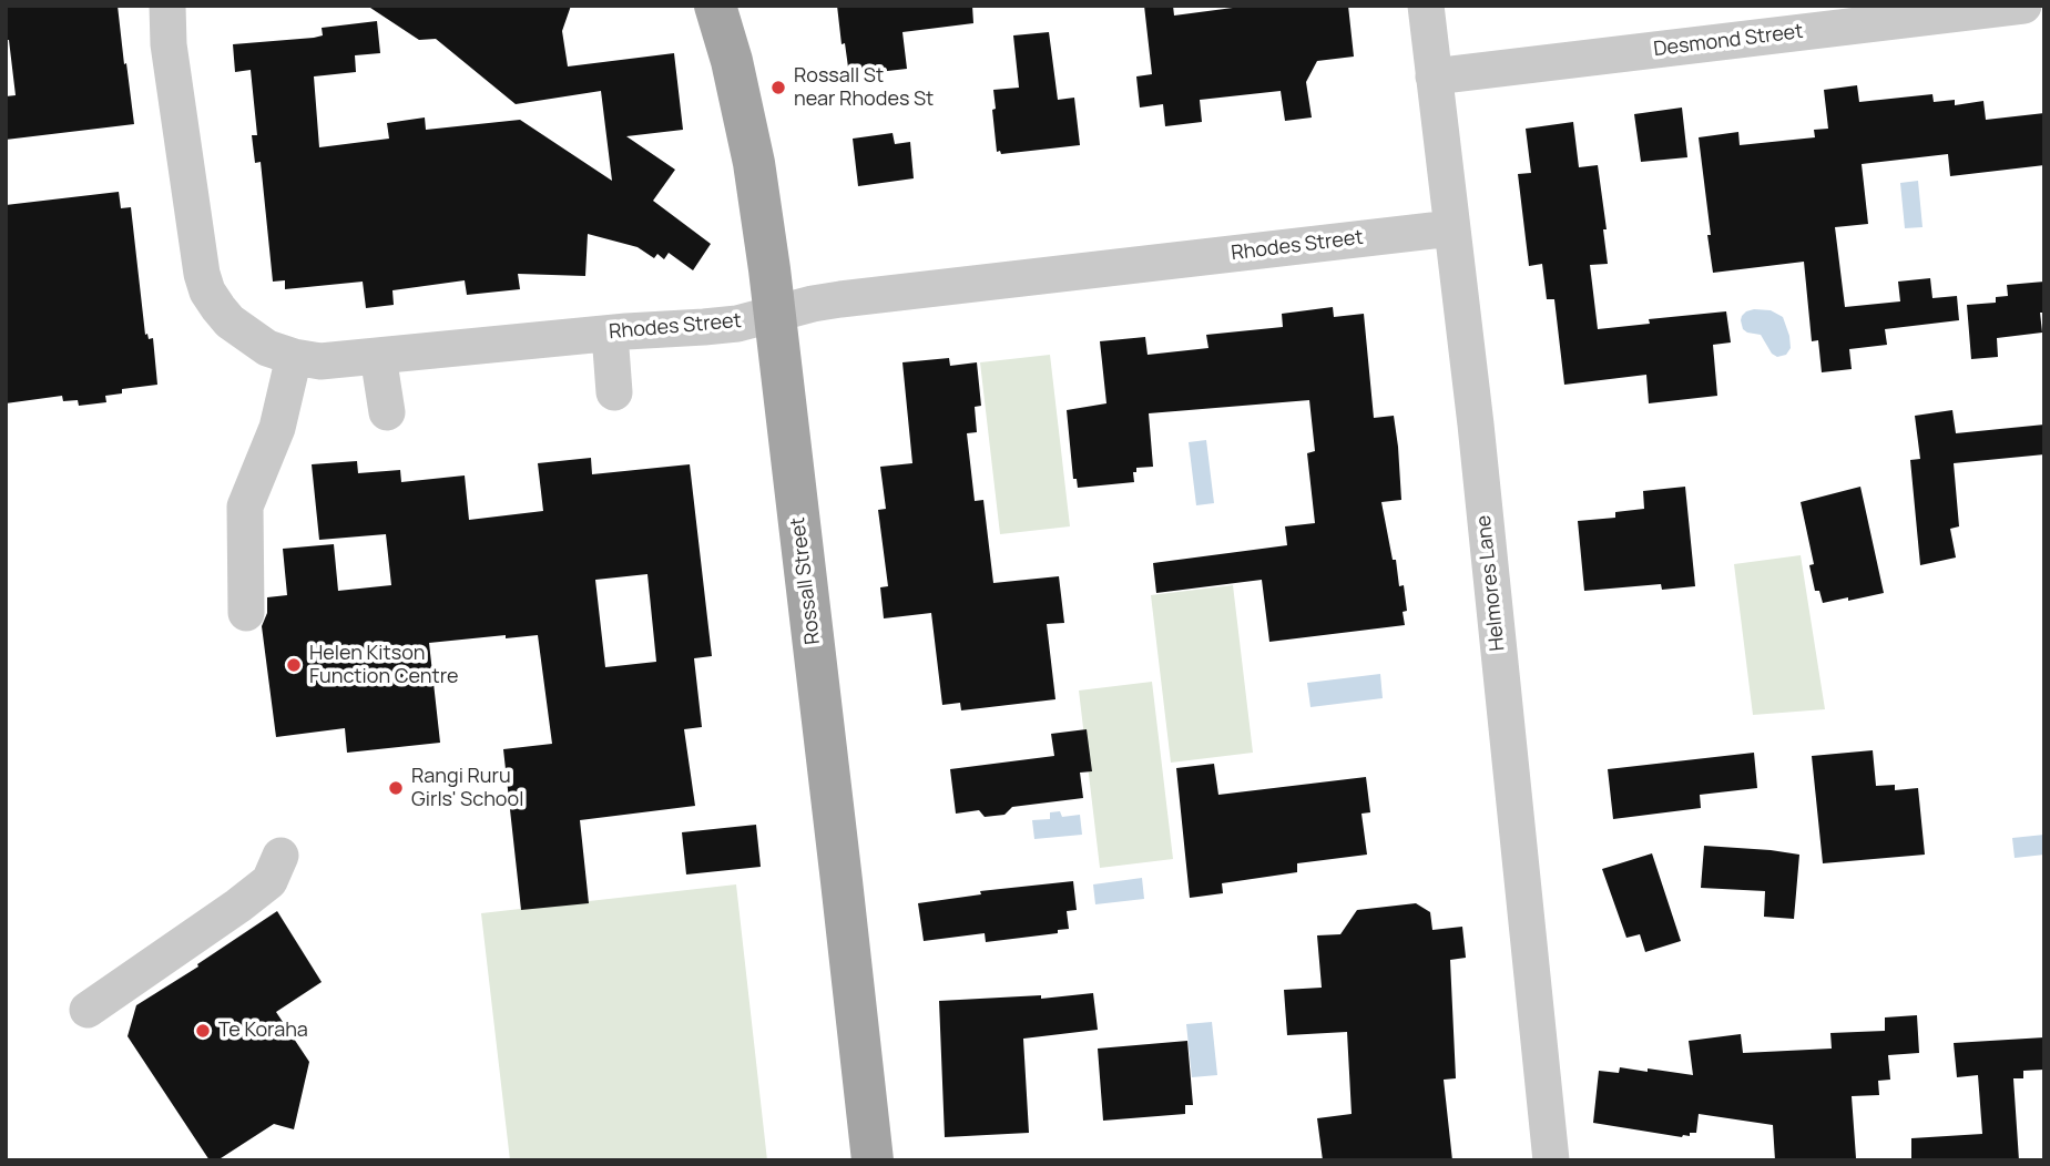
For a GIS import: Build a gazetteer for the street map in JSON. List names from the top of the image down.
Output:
{
  "streets": {
    "main road": ["Rossall Street"],
    "street": ["Desmond Street", "Rhodes Street", "Helmores Lane"]
  },
  "crossings": [
    ["Desmond Street", "Helmores Lane"],
    ["Rhodes Street", "Rossall Street"],
    ["Rhodes Street", "Helmores Lane"]
  ],
  "places": [
    "Rossall St near Rhodes St",
    "Helen Kitson Function Centre",
    "Rangi Ruru Girls' School",
    "Te Koraha"
  ]
}
